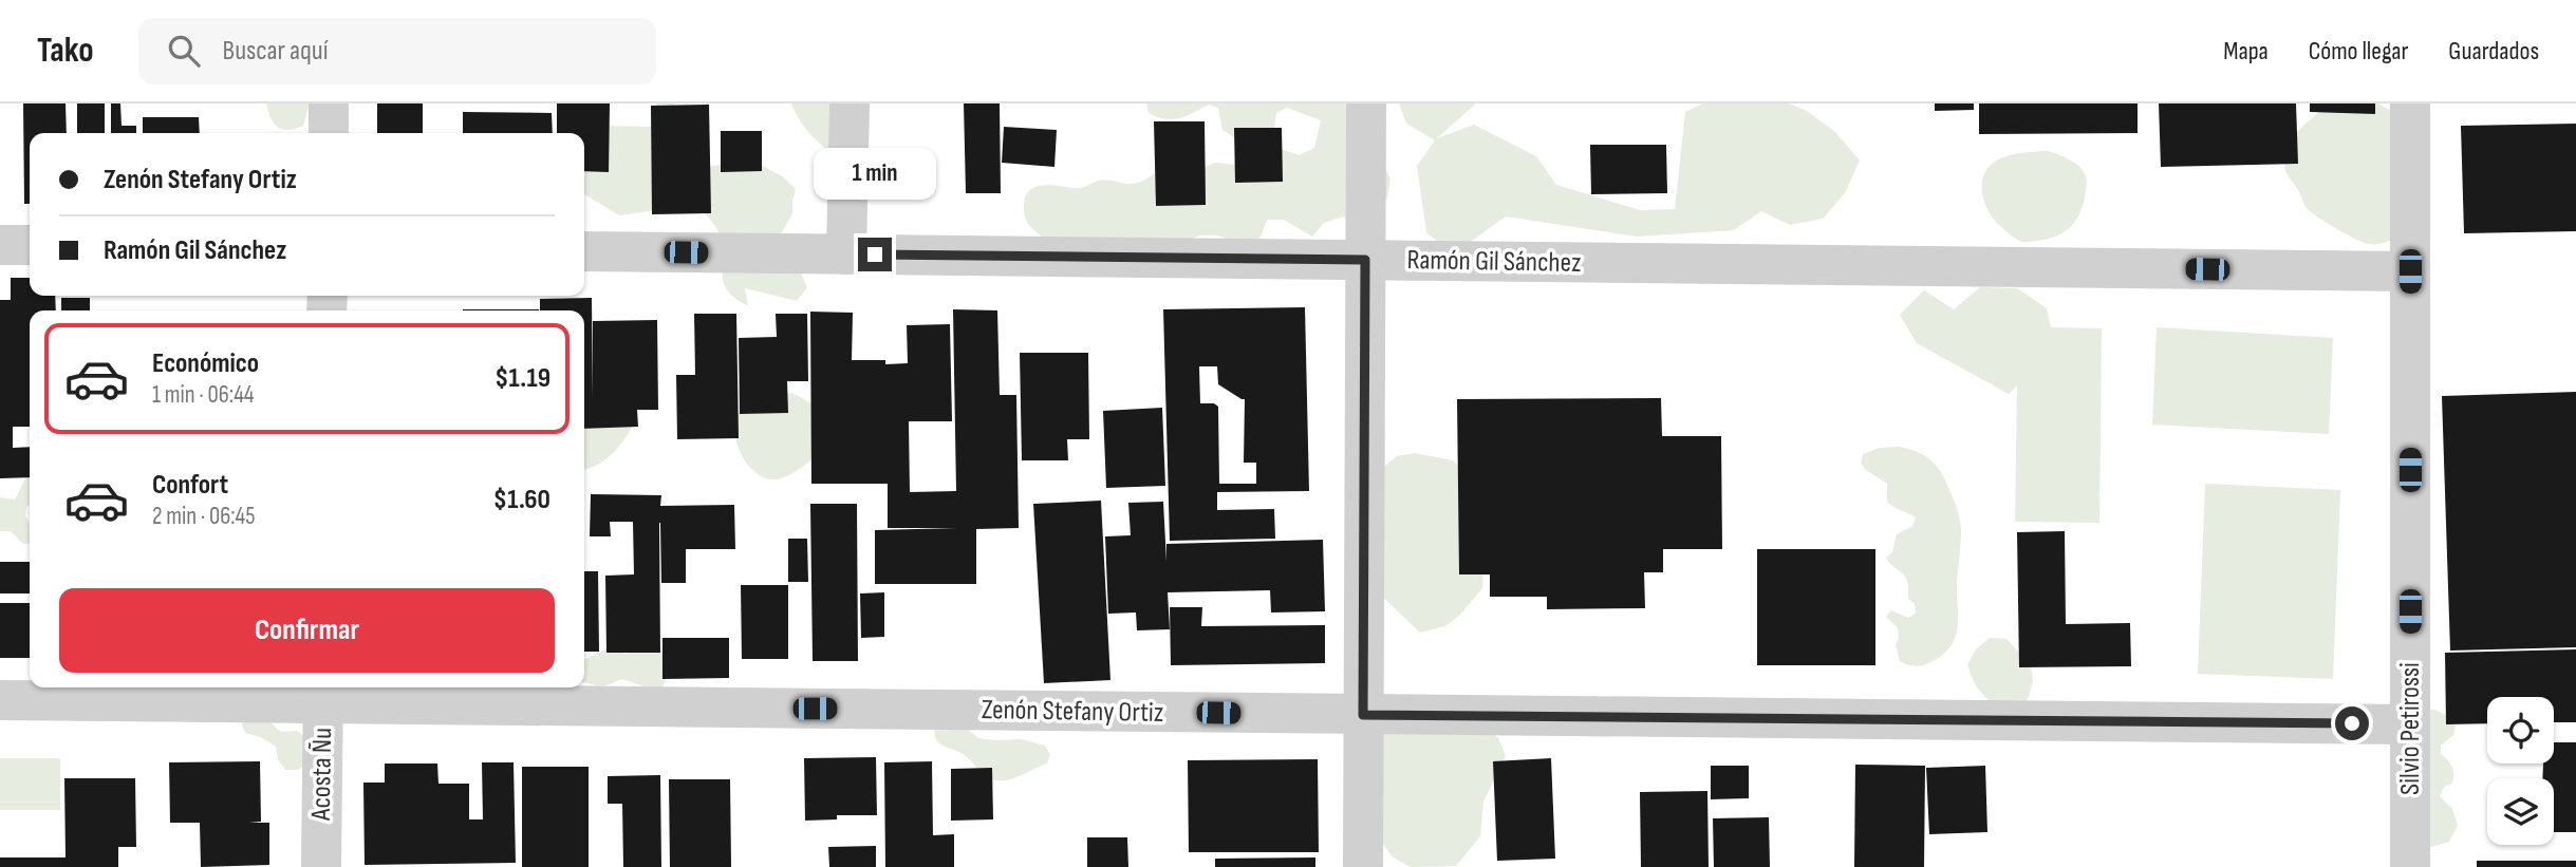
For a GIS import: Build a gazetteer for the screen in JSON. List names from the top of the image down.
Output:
{
  "streets": {
    "street": [
      "Ramón Gil Sánchez",
      "Zenón Stefany Ortiz",
      "Silvio Petirossi",
      "Acosta Ñu"
    ]
  },
  "crossings": [
    ["Ramón Gil Sánchez", "Silvio Petirossi"],
    ["Zenón Stefany Ortiz", "Silvio Petirossi"],
    ["Zenón Stefany Ortiz", "Acosta Ñu"]
  ],
  "page": {
    "header": "Tako",
    "search": "Buscar aquí",
    "nav": ["Mapa", "Cómo llegar", "Guardados"],
    "banner": ["Zenón Stefany Ortiz", "Ramón Gil Sánchez"],
    "bubble": "1 min",
    "list": [
      {
        "name": "Económico",
        "note": "1 min · 06:44",
        "value": "$1.19"
      },
      {
        "name": "Confort",
        "note": "2 min · 06:45",
        "value": "$1.60"
      }
    ],
    "buttons": "Confirmar"
  }
}
